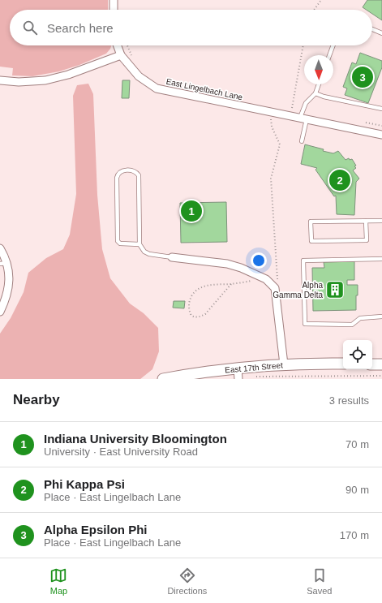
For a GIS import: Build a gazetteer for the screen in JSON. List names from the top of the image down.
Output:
{
  "streets": {
    "main road": ["East 17th Street"],
    "street": ["East Lingelbach Lane"]
  },
  "places": {
    "building": ["Alpha Gamma Delta"]
  },
  "north": "bottom",
  "page": {
    "search": "Search here",
    "pins": ["3", "2", "1"],
    "heading": ["Nearby", "3 results"],
    "list": [
      {
        "mark": "1",
        "name": "Indiana University Bloomington",
        "note": "University · East University Road",
        "value": "70 m"
      },
      {
        "mark": "2",
        "name": "Phi Kappa Psi",
        "note": "Place · East Lingelbach Lane",
        "value": "90 m"
      },
      {
        "mark": "3",
        "name": "Alpha Epsilon Phi",
        "note": "Place · East Lingelbach Lane",
        "value": "170 m"
      }
    ],
    "nav": ["Map", "Directions", "Saved"]
  }
}
